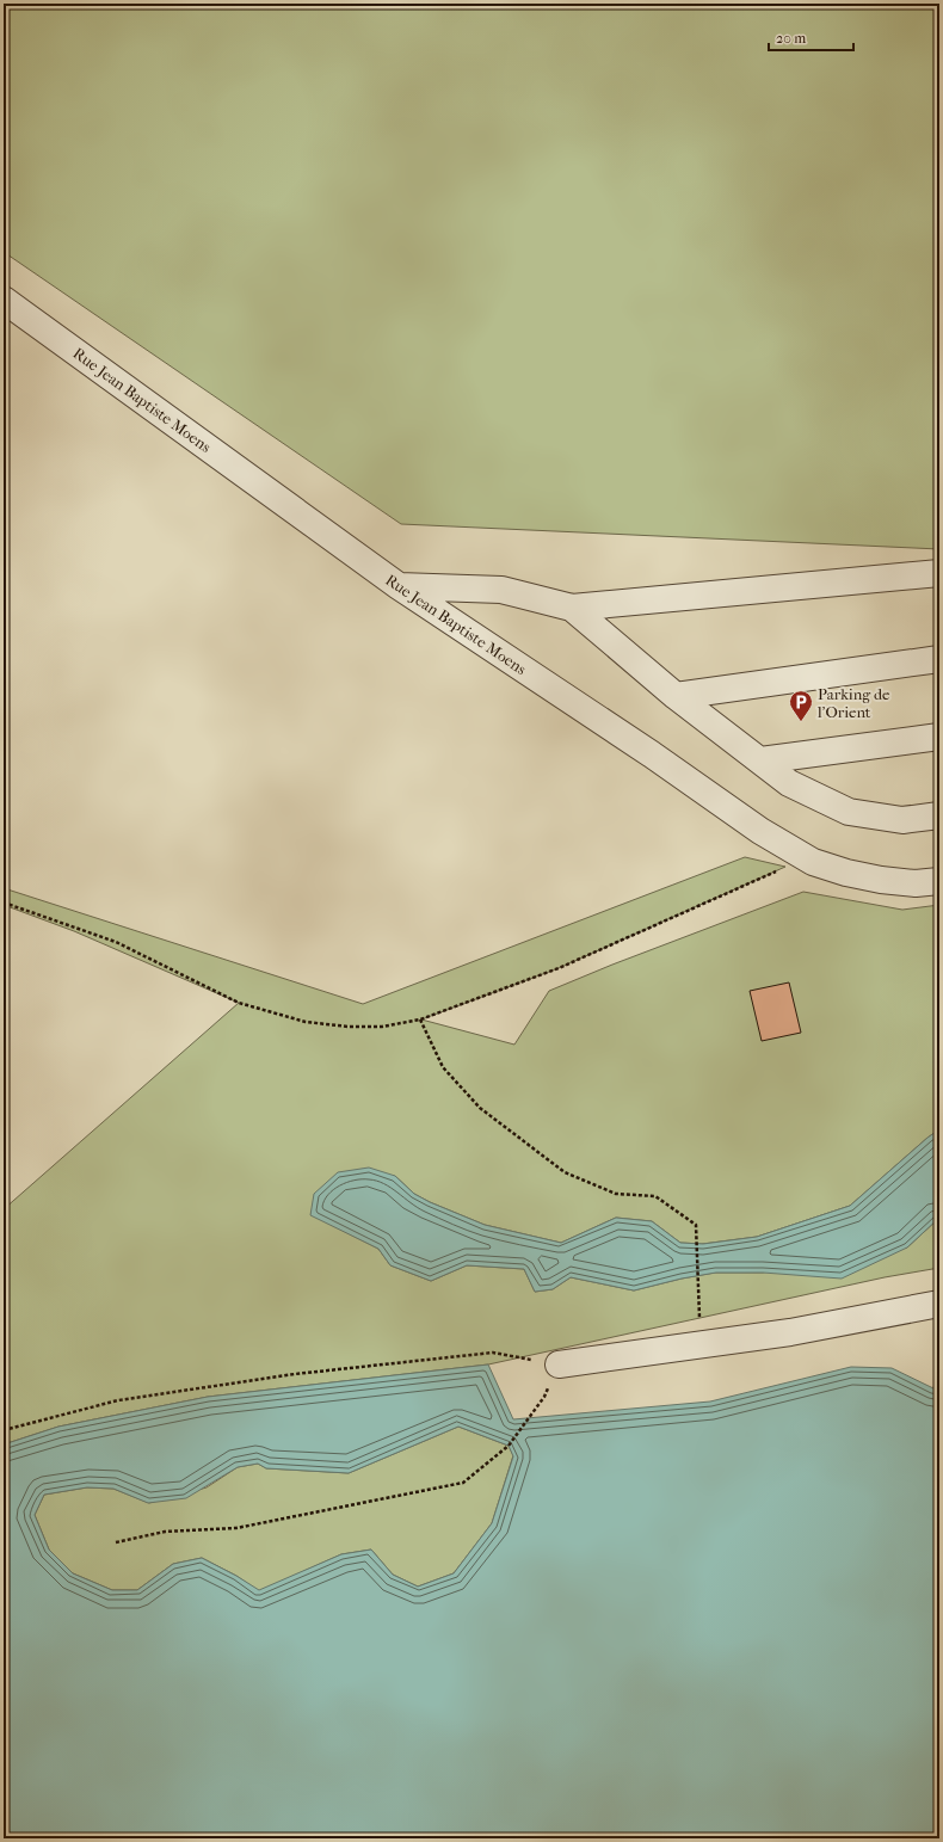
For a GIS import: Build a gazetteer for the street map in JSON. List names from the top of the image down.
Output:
{
  "streets": {
    "street": ["Rue Jean Baptiste Moens"]
  },
  "places": {
    "parking": ["Parking de l'Orient"]
  },
  "scale_bar": "20 m"
}
